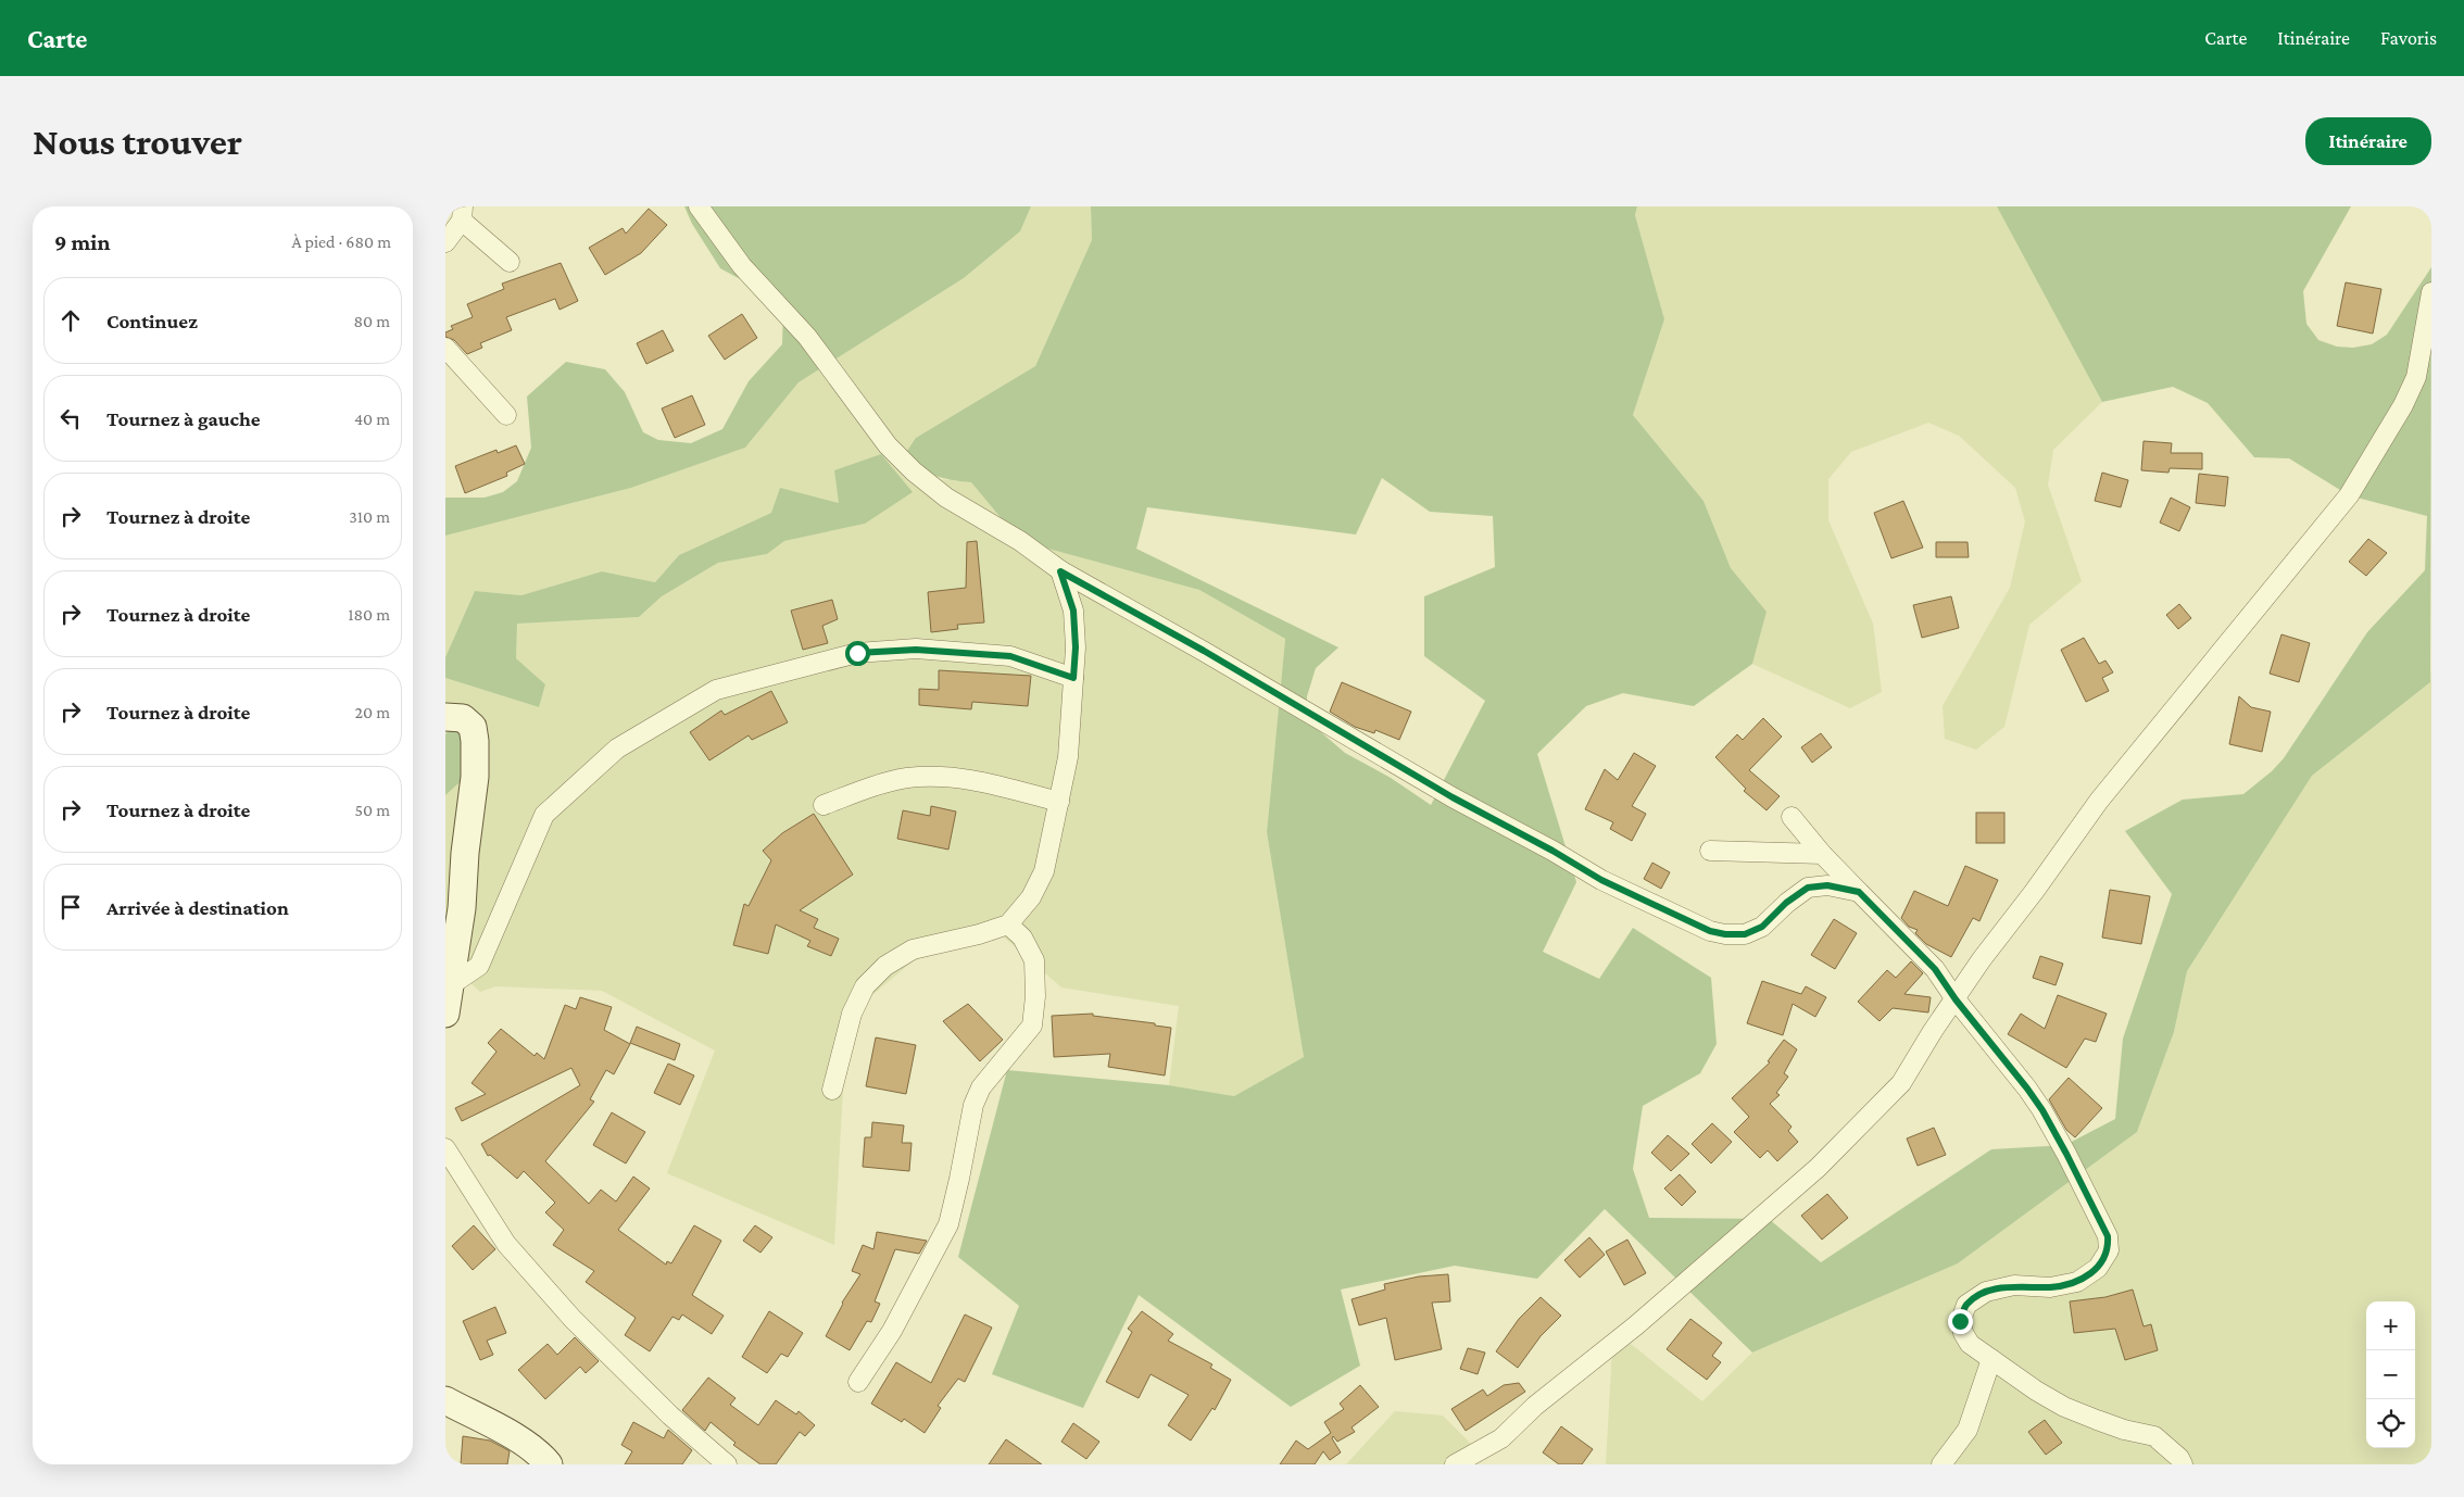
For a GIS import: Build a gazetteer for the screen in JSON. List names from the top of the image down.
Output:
{
  "page": {
    "header": "Carte",
    "nav": ["Carte", "Itinéraire", "Favoris"],
    "buttons": "Itinéraire",
    "title": "Nous trouver",
    "heading": ["9 min", "À pied · 680 m"],
    "list": [
      ["Continuez", "80 m"],
      ["Tournez à gauche", "40 m"],
      ["Tournez à droite", "310 m"],
      ["Tournez à droite", "180 m"],
      ["Tournez à droite", "20 m"],
      ["Tournez à droite", "50 m"],
      "Arrivée à destination"
    ],
    "map_buttons": ["+", "−"]
  }
}
